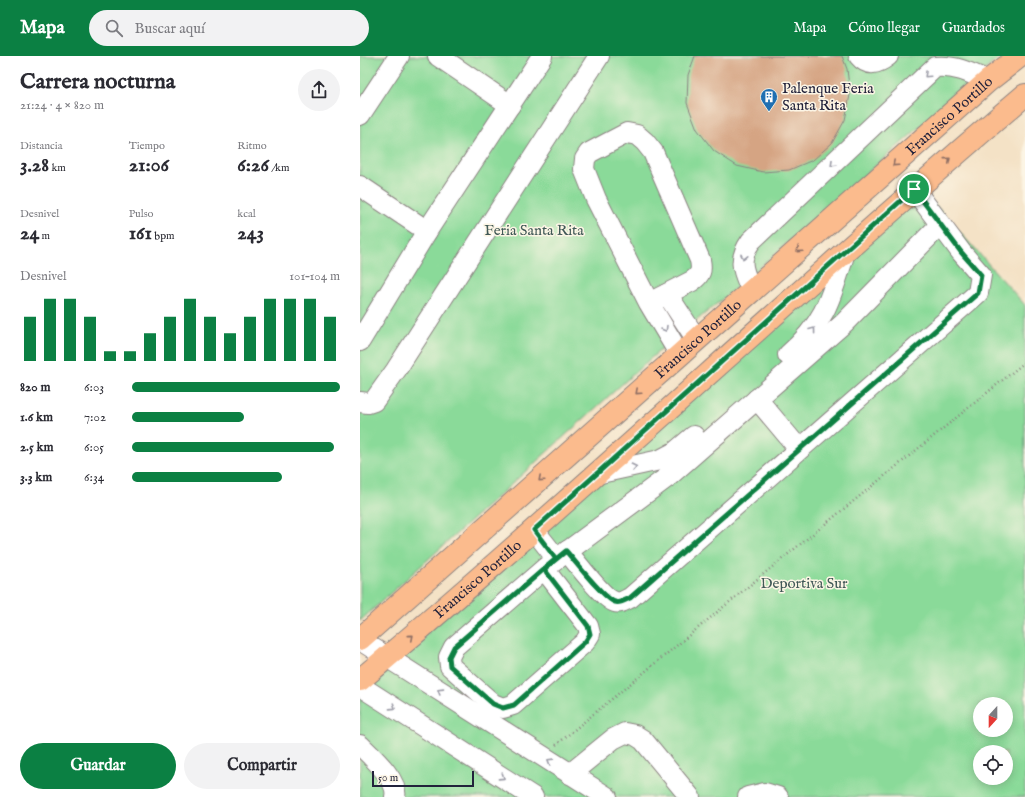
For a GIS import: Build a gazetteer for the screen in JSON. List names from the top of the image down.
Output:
{
  "streets": {
    "main road": ["Francisco Portillo"]
  },
  "parks": ["Feria Santa Rita", "Deportiva Sur"],
  "places": {
    "building": ["Palenque Feria Santa Rita"]
  },
  "scale_bar": "50 m",
  "north": "bottom",
  "page": {
    "header": "Mapa",
    "search": "Buscar aquí",
    "nav": ["Mapa", "Cómo llegar", "Guardados"],
    "heading": ["Carrera nocturna", "21:24 · 4 × 820 m"],
    "stats": [
      ["Distancia", "3.28 km"],
      ["Tiempo", "21:06"],
      ["Ritmo", "6:26 /km"],
      ["Desnivel", "24 m"],
      ["Pulso", "161 bpm"],
      ["kcal", "243"]
    ],
    "chart": ["Desnivel", "101–104 m"],
    "list": [
      {
        "name": "820 m",
        "note": "6:03"
      },
      {
        "name": "1.6 km",
        "note": "7:02"
      },
      {
        "name": "2.5 km",
        "note": "6:05"
      },
      {
        "name": "3.3 km",
        "note": "6:34"
      }
    ],
    "buttons": ["Guardar", "Compartir"],
    "scale": "50 m"
  }
}
